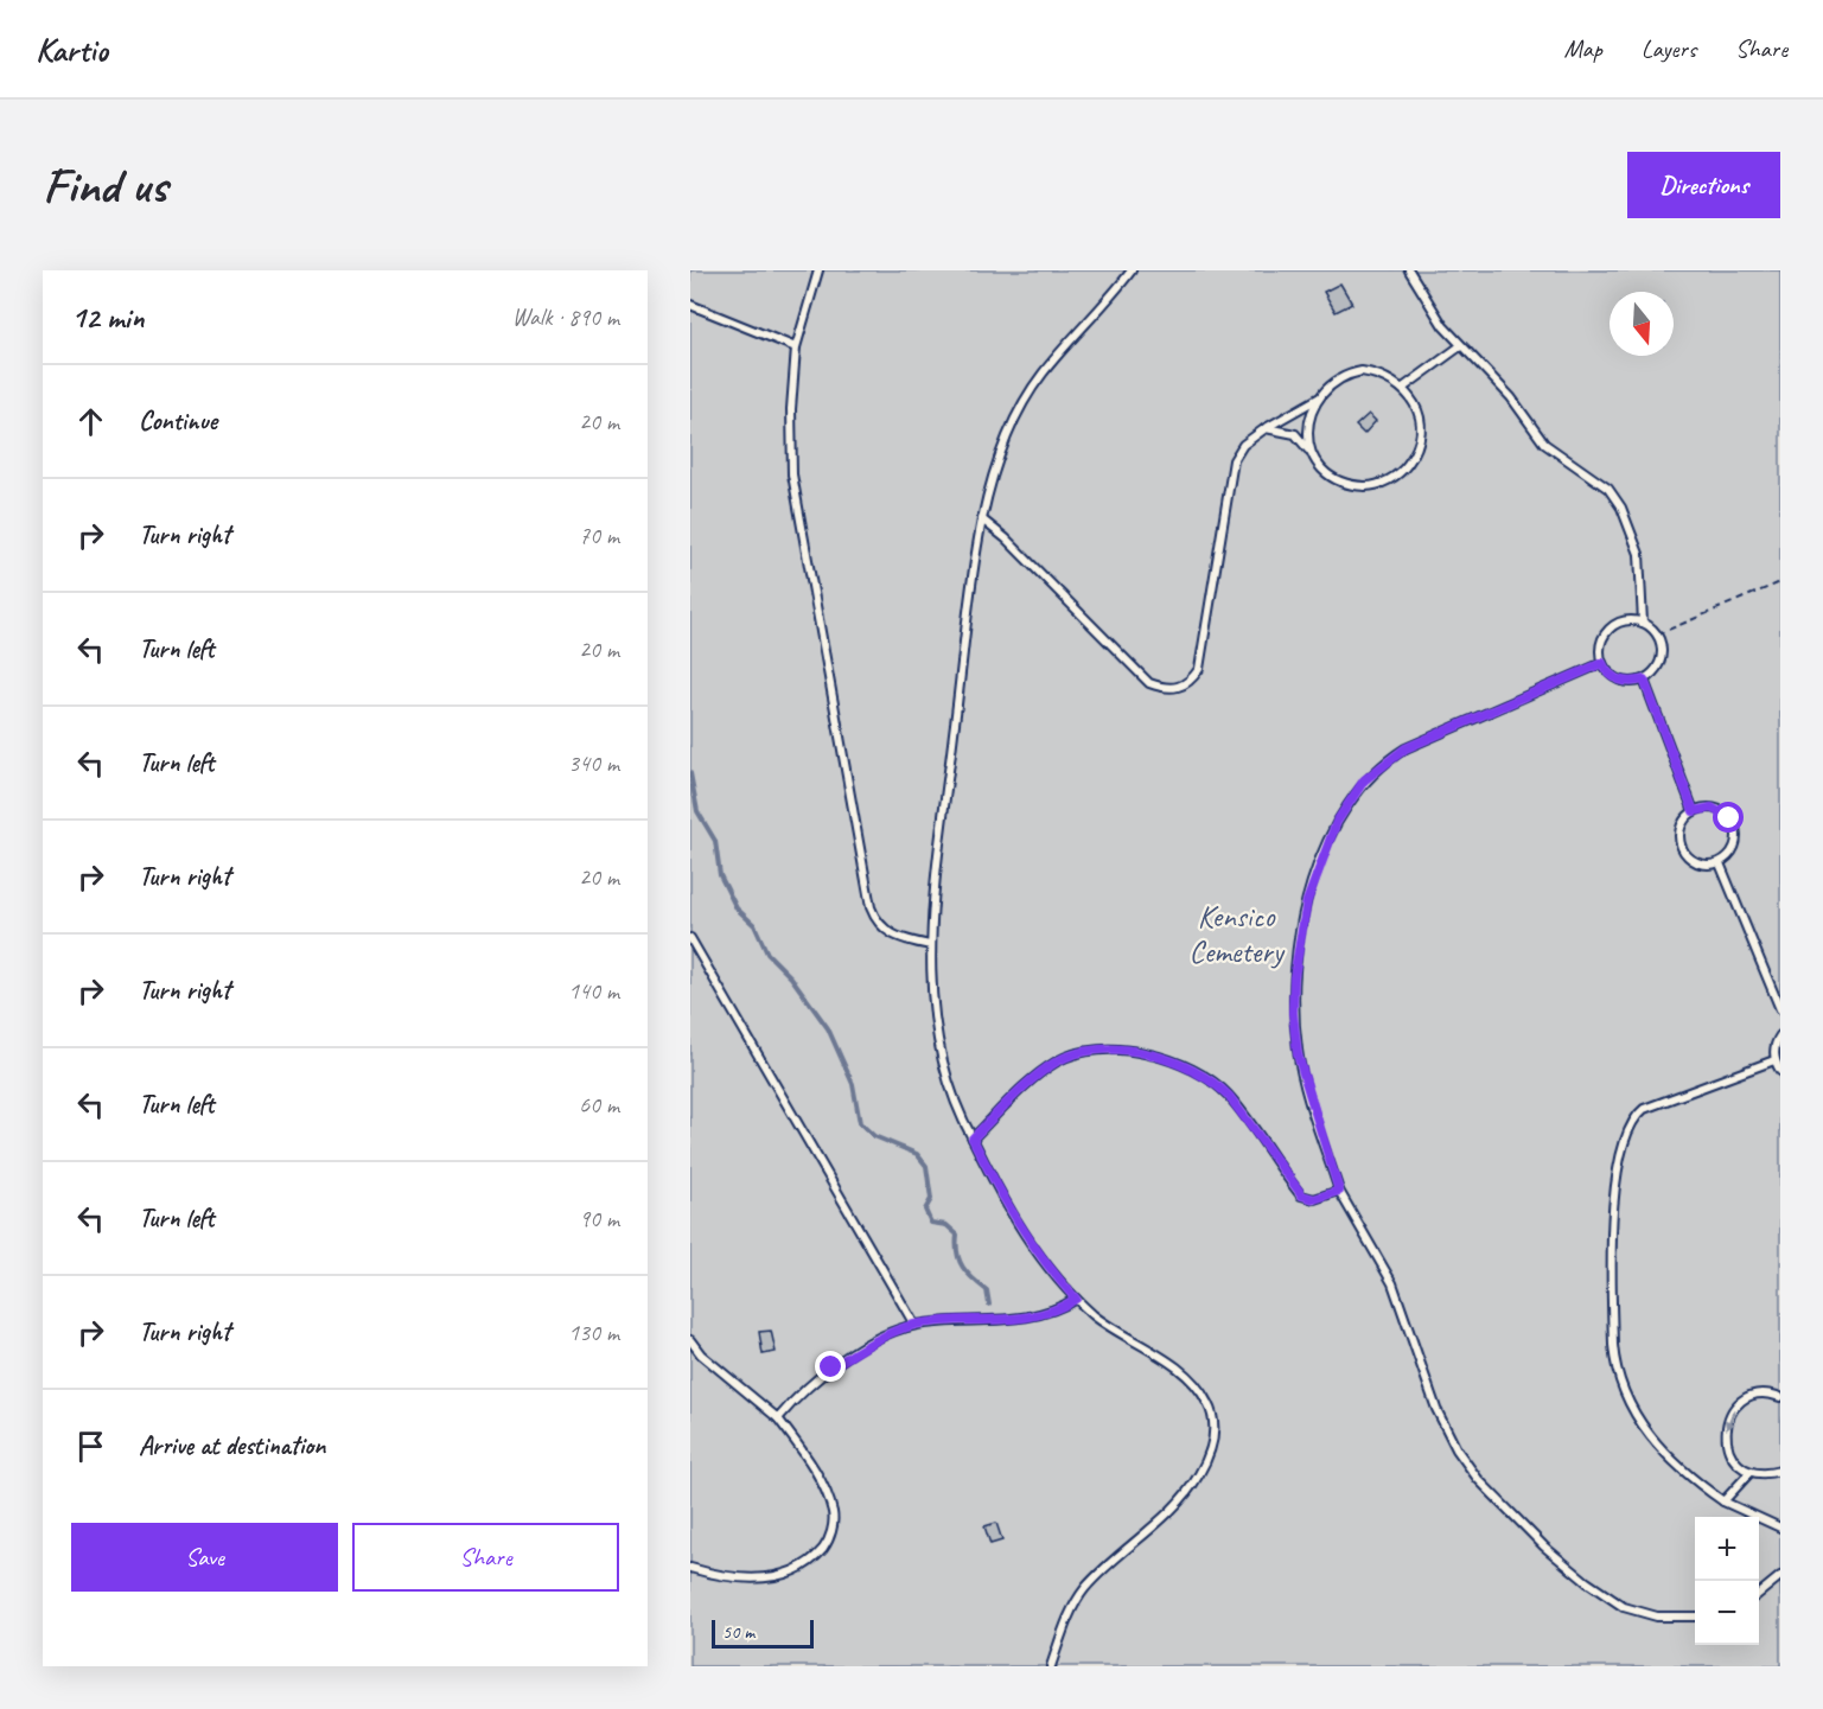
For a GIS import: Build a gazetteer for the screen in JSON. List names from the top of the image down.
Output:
{
  "parks": ["Kensico Cemetery"],
  "scale_bar": "50 m",
  "north": "bottom",
  "page": {
    "header": "Kartio",
    "nav": ["Map", "Layers", "Share"],
    "buttons": [
      "Directions",
      ["Save", "Share"]
    ],
    "title": "Find us",
    "heading": ["12 min", "Walk · 890 m"],
    "list": [
      ["Continue", "20 m"],
      ["Turn right", "70 m"],
      ["Turn left", "20 m"],
      ["Turn left", "340 m"],
      ["Turn right", "20 m"],
      ["Turn right", "140 m"],
      ["Turn left", "60 m"],
      ["Turn left", "90 m"],
      ["Turn right", "130 m"],
      "Arrive at destination"
    ],
    "map_buttons": ["+", "−"],
    "scale": "50 m"
  }
}
